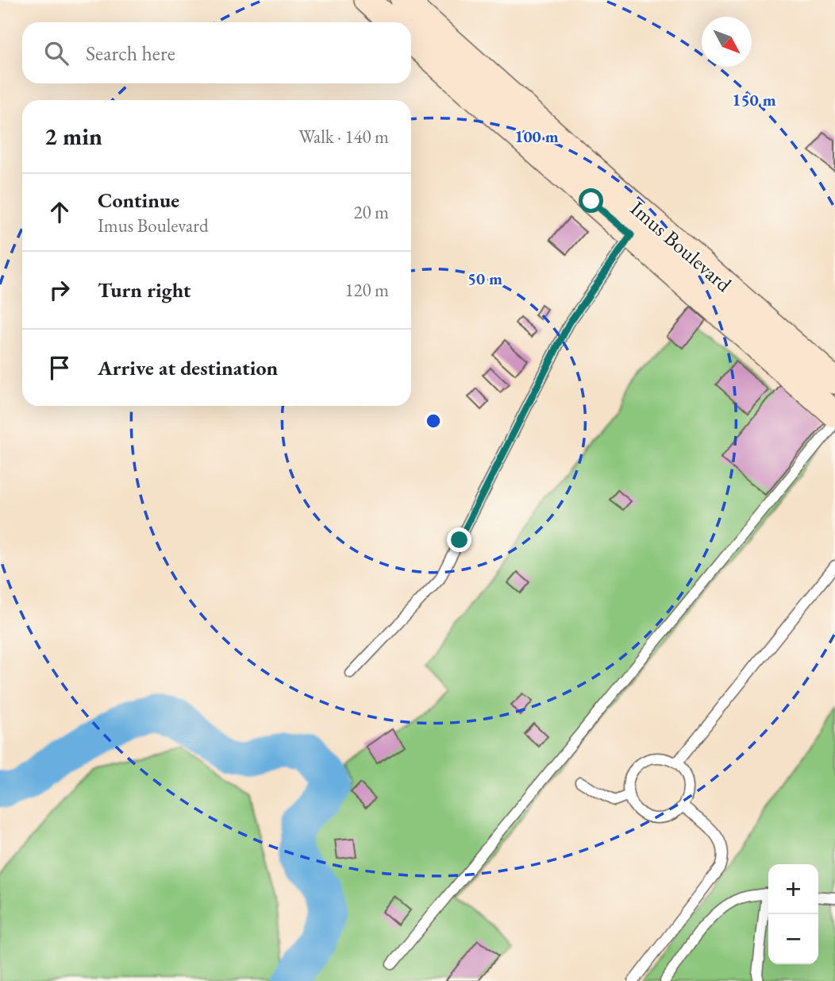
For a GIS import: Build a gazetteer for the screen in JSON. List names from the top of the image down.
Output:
{
  "streets": {
    "main road": ["Imus Boulevard"]
  },
  "north": "bottom right",
  "page": {
    "search": "Search here",
    "heading": ["2 min", "Walk · 140 m"],
    "list": [
      ["Continue", "Imus Boulevard", "20 m"],
      ["Turn right", "120 m"],
      "Arrive at destination"
    ],
    "map_buttons": ["+", "−"]
  },
  "rings": ["150 m", "100 m", "50 m"]
}
